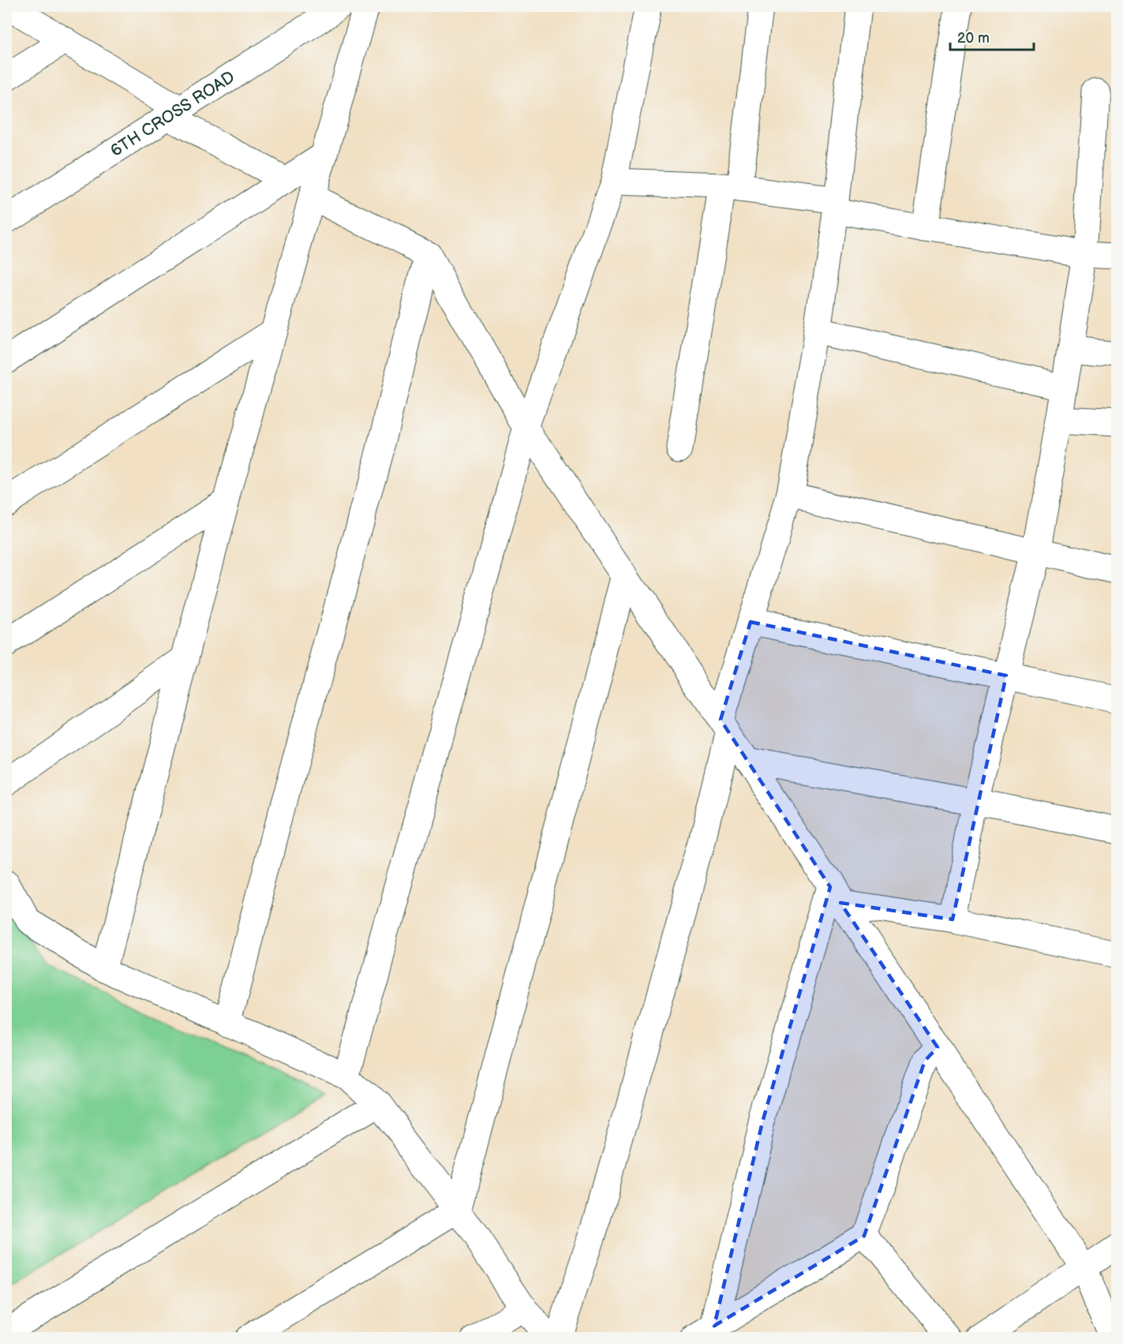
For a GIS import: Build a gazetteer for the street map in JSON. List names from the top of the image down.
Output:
{
  "streets": {
    "street": ["6TH CROSS ROAD"]
  },
  "scale_bar": "20 m"
}
